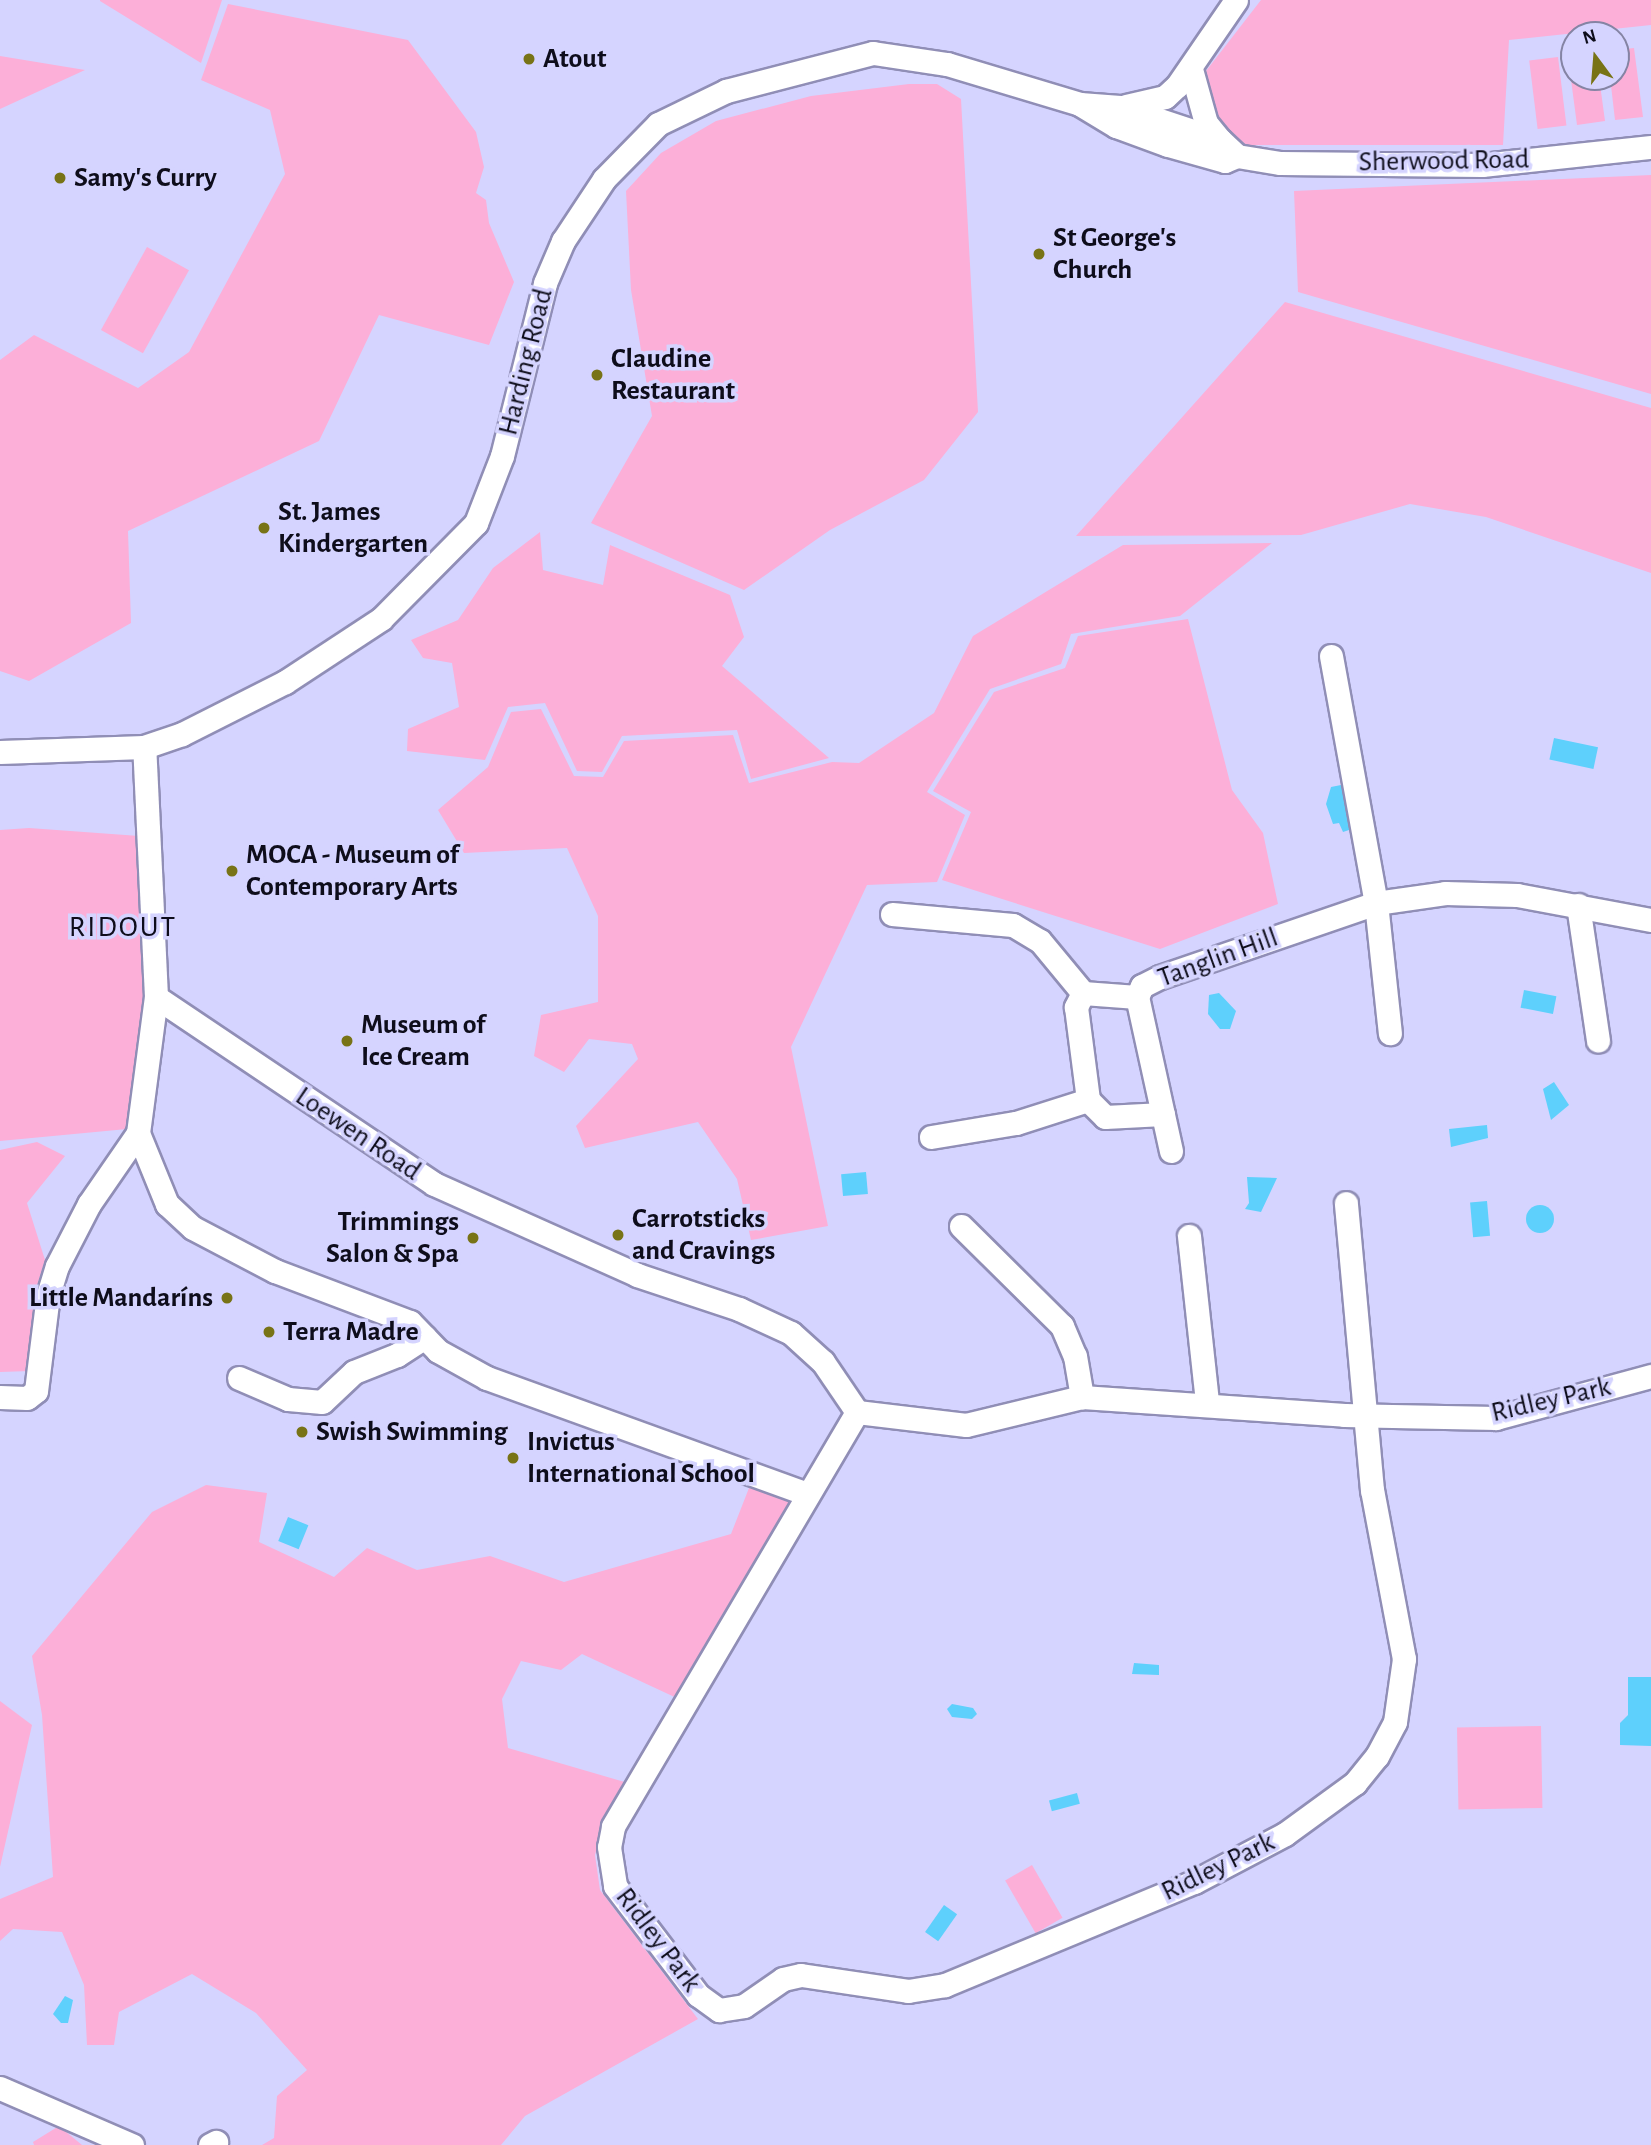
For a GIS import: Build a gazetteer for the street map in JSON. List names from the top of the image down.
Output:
{
  "streets": {
    "street": [
      "Sherwood Road",
      "Harding Road",
      "Tanglin Hill",
      "Loewen Road",
      "Ridley Park"
    ]
  },
  "crossings": [
    ["Sherwood Road", "Harding Road"],
    ["Loewen Road", "Ridley Park"]
  ],
  "districts": ["RIDOUT"],
  "places": [
    "Atout",
    "Samy's Curry",
    "St George's Church",
    "Claudine Restaurant",
    "St. James Kindergarten",
    "MOCA - Museum of Contemporary Arts",
    "Museum of Ice Cream",
    "Carrotsticks and Cravings",
    "Trimmings Salon & Spa",
    "Little Mandaríns",
    "Terra Madre",
    "Swish Swimming",
    "Invictus International School"
  ],
  "north": "top"
}
